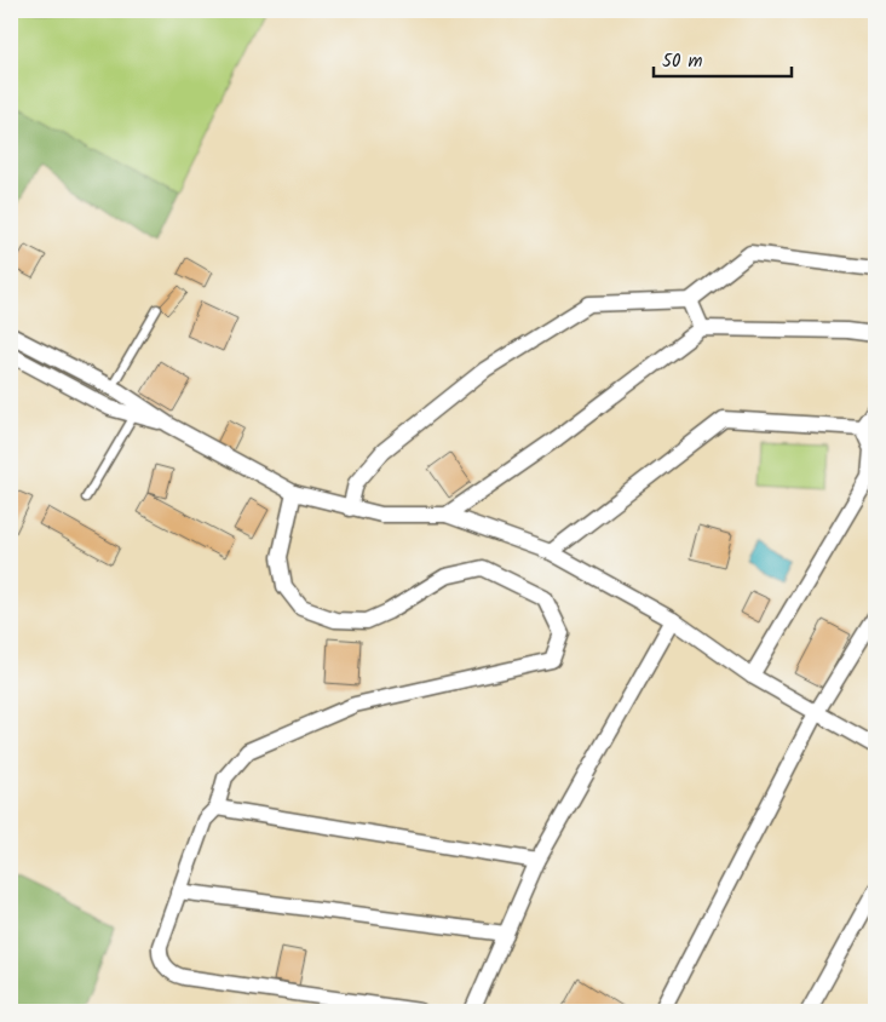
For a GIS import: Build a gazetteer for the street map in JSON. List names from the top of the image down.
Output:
{
  "scale_bar": "50 m"
}
